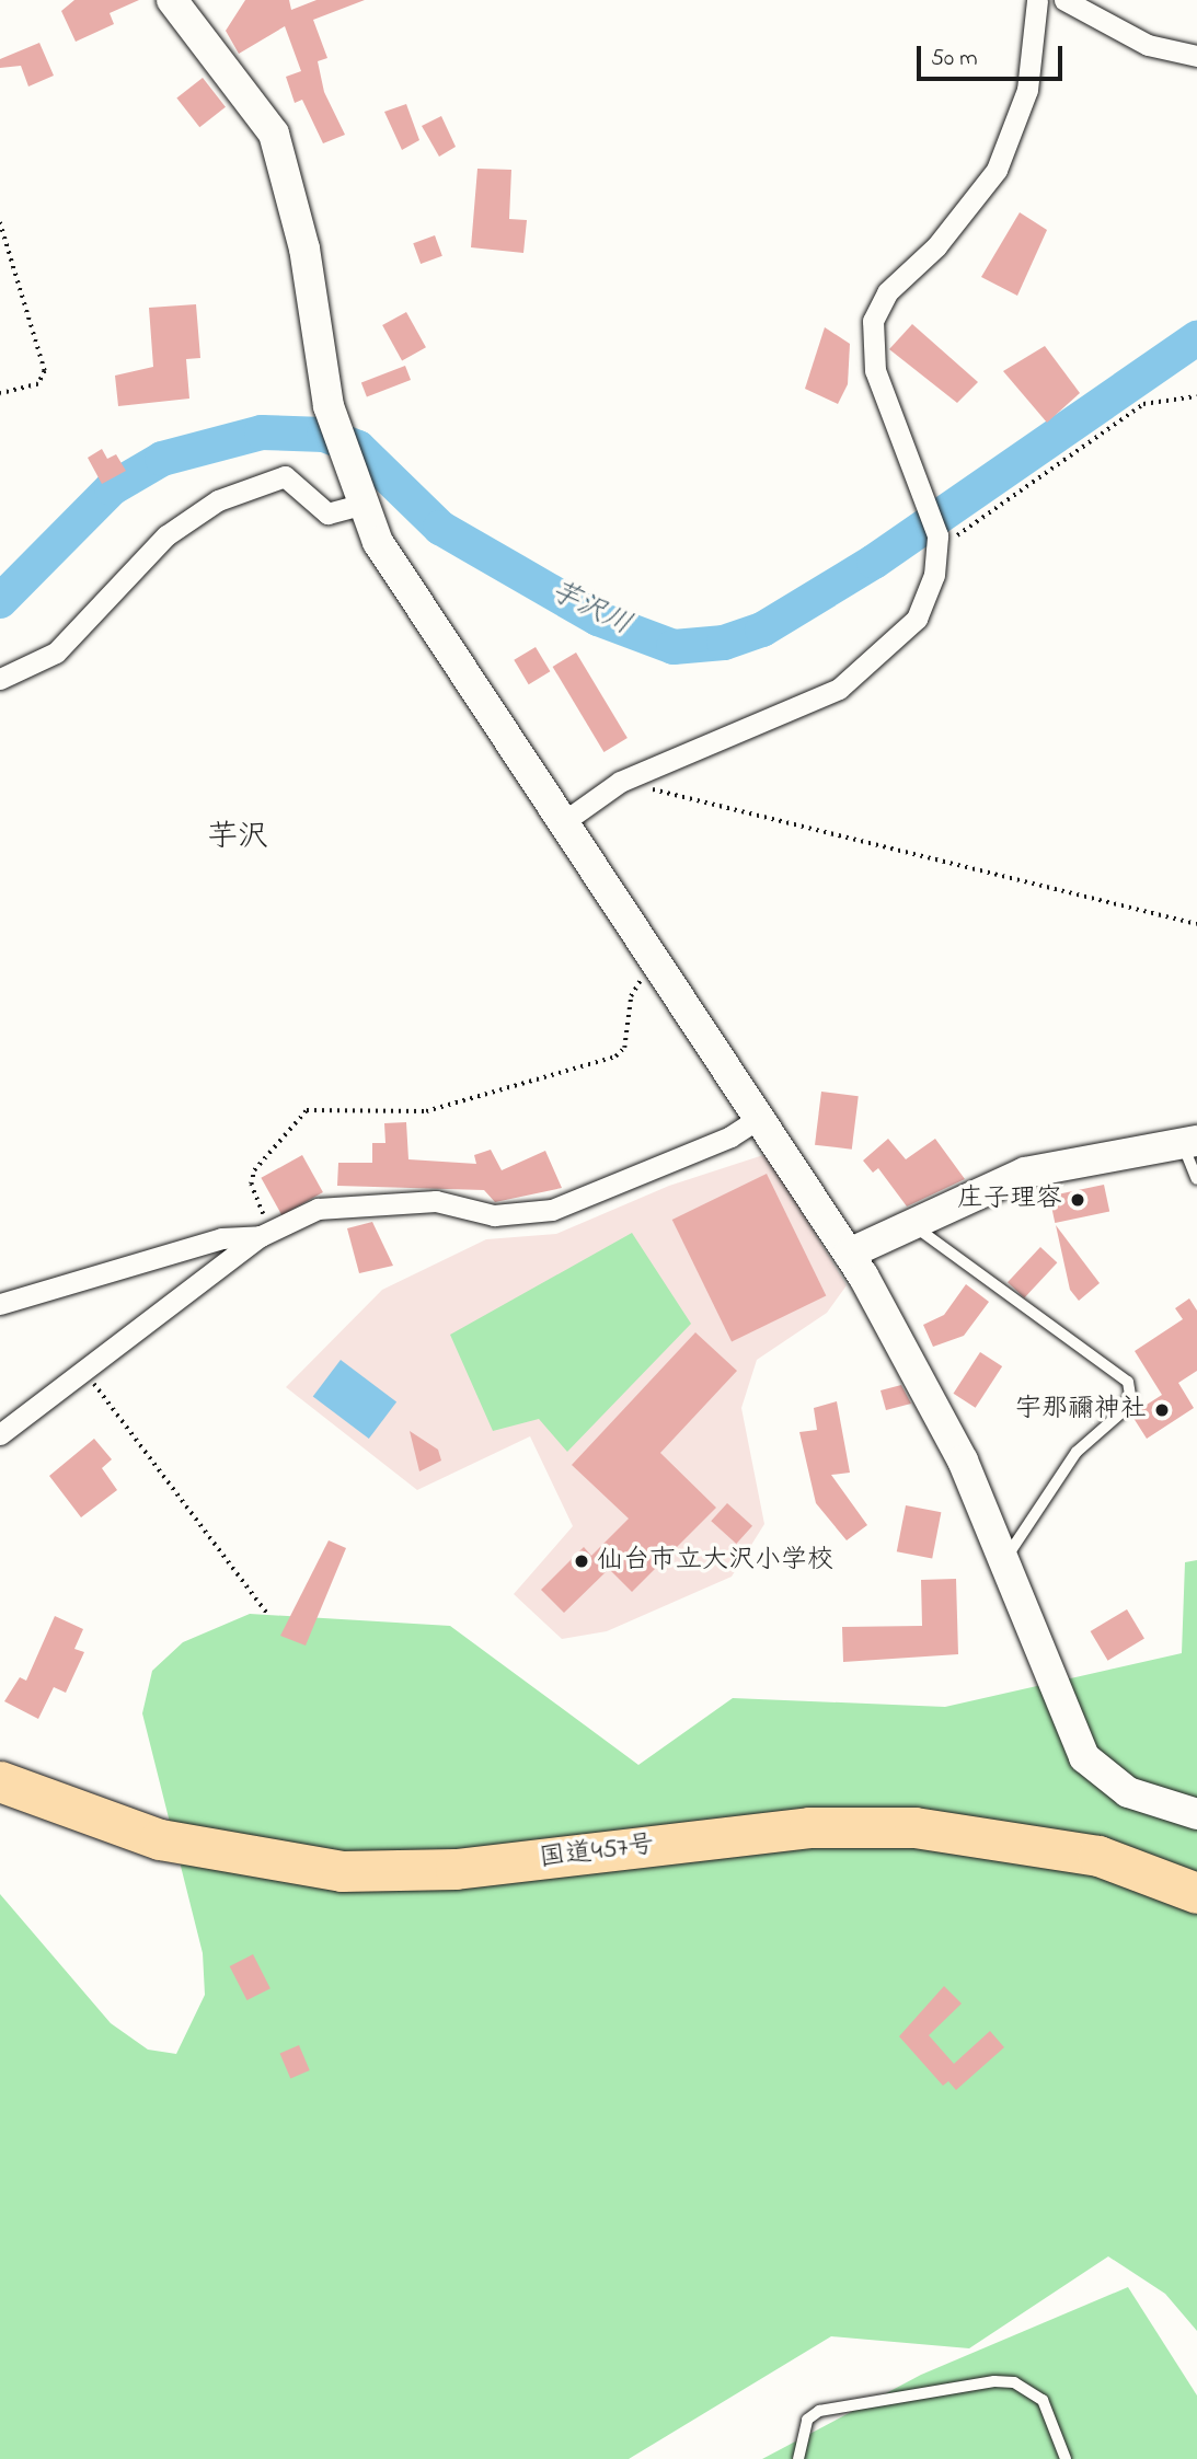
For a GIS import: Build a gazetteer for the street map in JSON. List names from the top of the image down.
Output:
{
  "streets": {
    "highway": ["国道457号"]
  },
  "districts": ["芋沢"],
  "water": ["芋沢川"],
  "places": ["庄子理容", "宇那禰神社", "仙台市立大沢小学校"],
  "scale_bar": "50 m"
}
